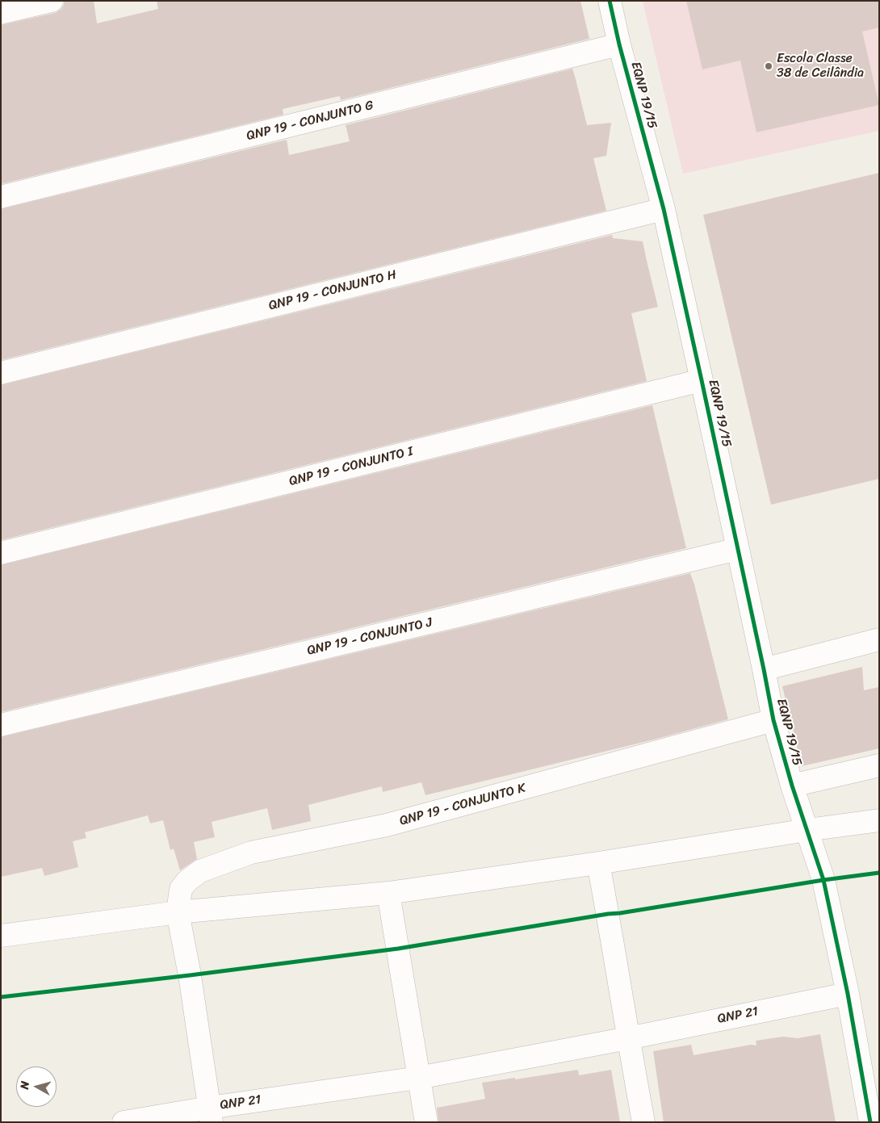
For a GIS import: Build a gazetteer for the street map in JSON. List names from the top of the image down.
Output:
{
  "streets": {
    "street": [
      "EQNP 19/15",
      "QNP 19 - CONJUNTO G",
      "QNP 19 - CONJUNTO H",
      "QNP 19 - CONJUNTO I",
      "QNP 19 - CONJUNTO J",
      "QNP 19 - CONJUNTO K",
      "QNP 21"
    ]
  },
  "crossings": [
    ["EQNP 19/15", "QNP 19 - CONJUNTO G"],
    ["EQNP 19/15", "QNP 19 - CONJUNTO H"],
    ["EQNP 19/15", "QNP 19 - CONJUNTO I"],
    ["EQNP 19/15", "QNP 19 - CONJUNTO J"],
    ["EQNP 19/15", "QNP 19 - CONJUNTO K"],
    ["EQNP 19/15", "QNP 21"],
    ["QNP 19 - CONJUNTO K", "QNP 21"]
  ],
  "places": ["Escola Classe 38 de Ceilândia"],
  "north": "left"
}
